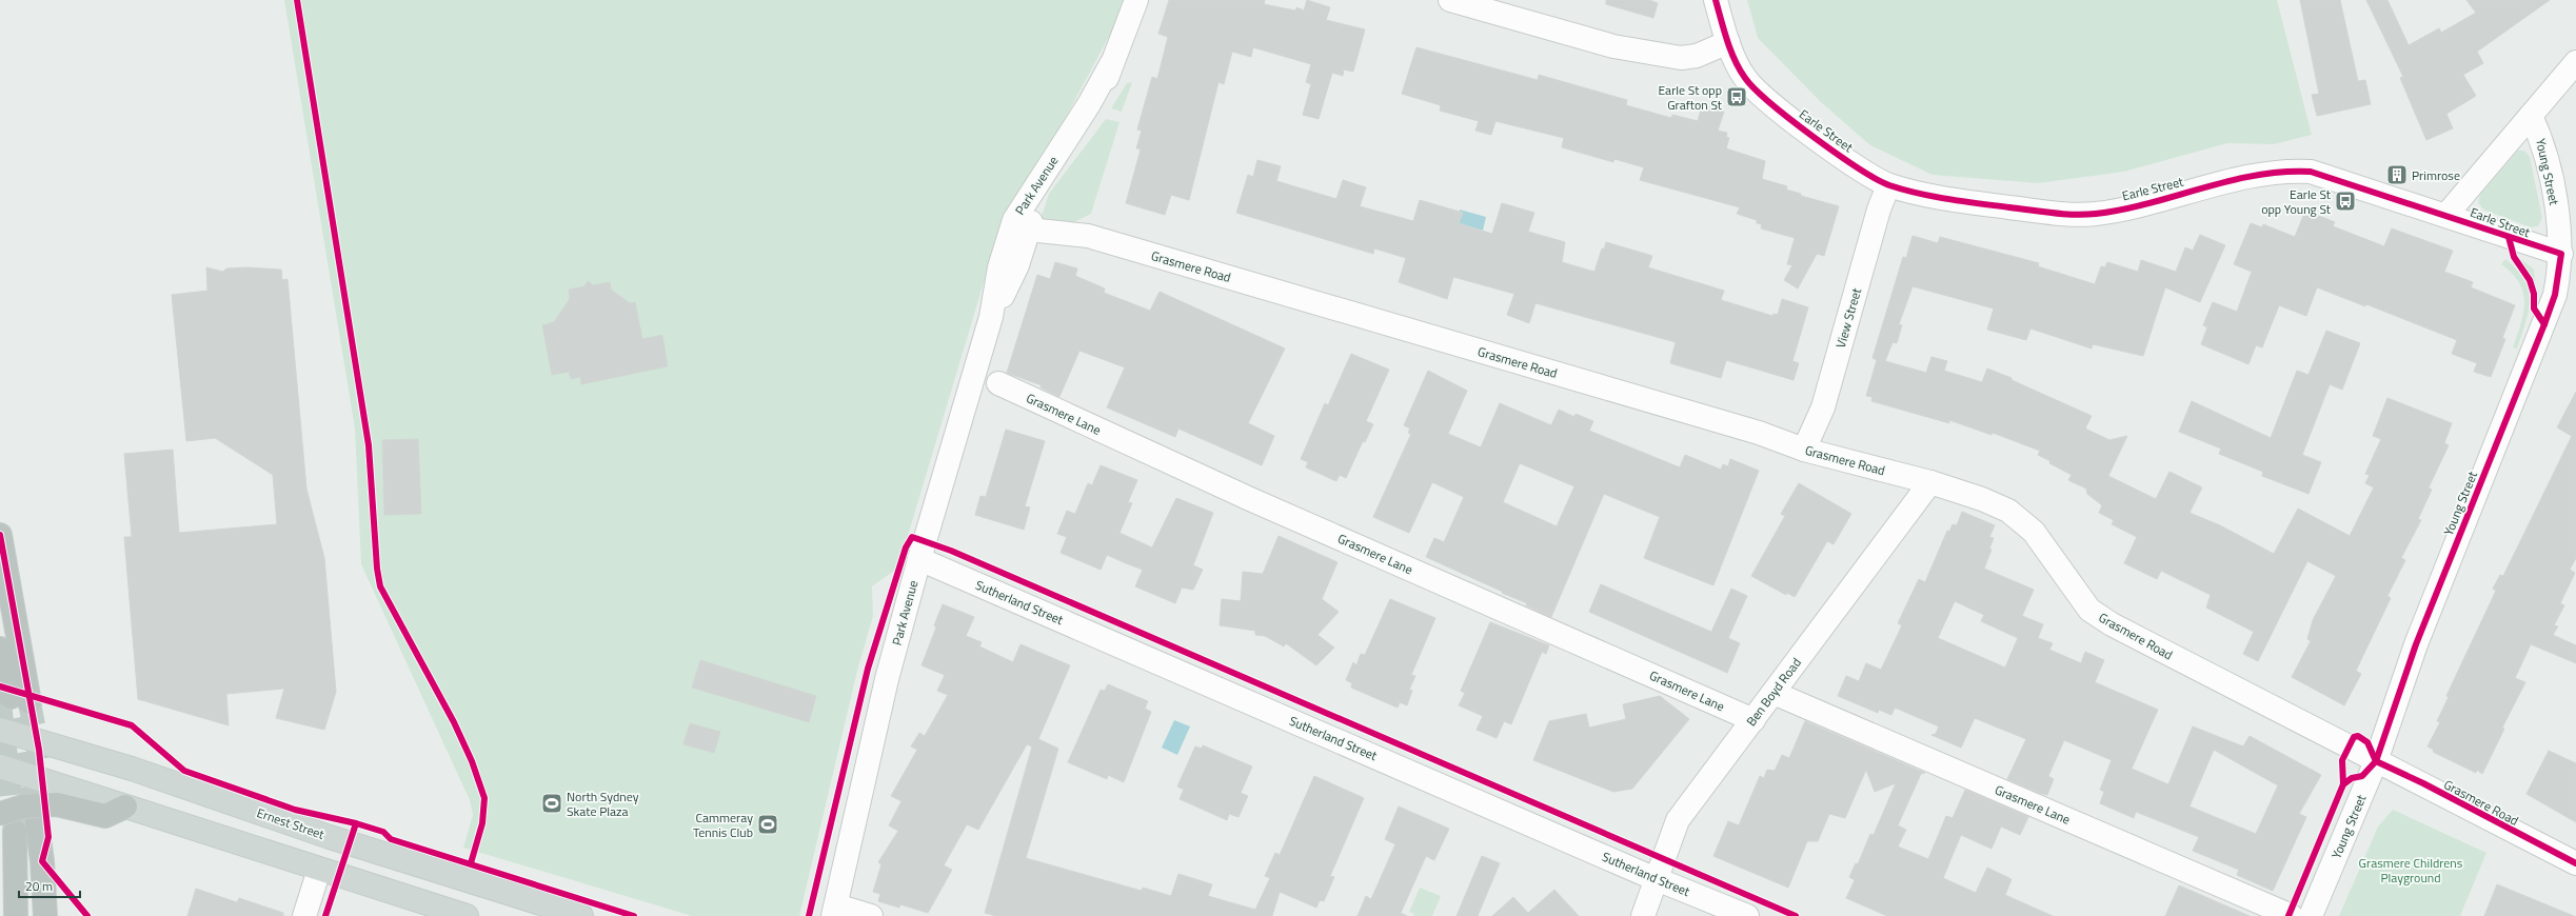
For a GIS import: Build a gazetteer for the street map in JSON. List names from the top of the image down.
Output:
{
  "streets": {
    "main road": ["Ernest Street"],
    "street": [
      "Earle Street",
      "Young Street",
      "Park Avenue",
      "Grasmere Road",
      "View Street",
      "Grasmere Lane",
      "Sutherland Street",
      "Ben Boyd Road"
    ]
  },
  "crossings": [
    ["Earle Street", "Young Street"],
    ["Earle Street", "View Street"],
    ["Young Street", "Grasmere Road"],
    ["Park Avenue", "Grasmere Road"],
    ["Park Avenue", "Sutherland Street"],
    ["Grasmere Road", "View Street"],
    ["Grasmere Road", "Ben Boyd Road"],
    ["Grasmere Lane", "Ben Boyd Road"],
    ["Sutherland Street", "Ben Boyd Road"]
  ],
  "parks": ["Grasmere Childrens Playground"],
  "places": {
    "bus stop": ["Earle St opp Grafton St", "Earle St opp Young St"],
    "building": ["Primrose"],
    "sports": ["North Sydney Skate Plaza", "Cammeray Tennis Club"]
  },
  "scale_bar": "20 m"
}
